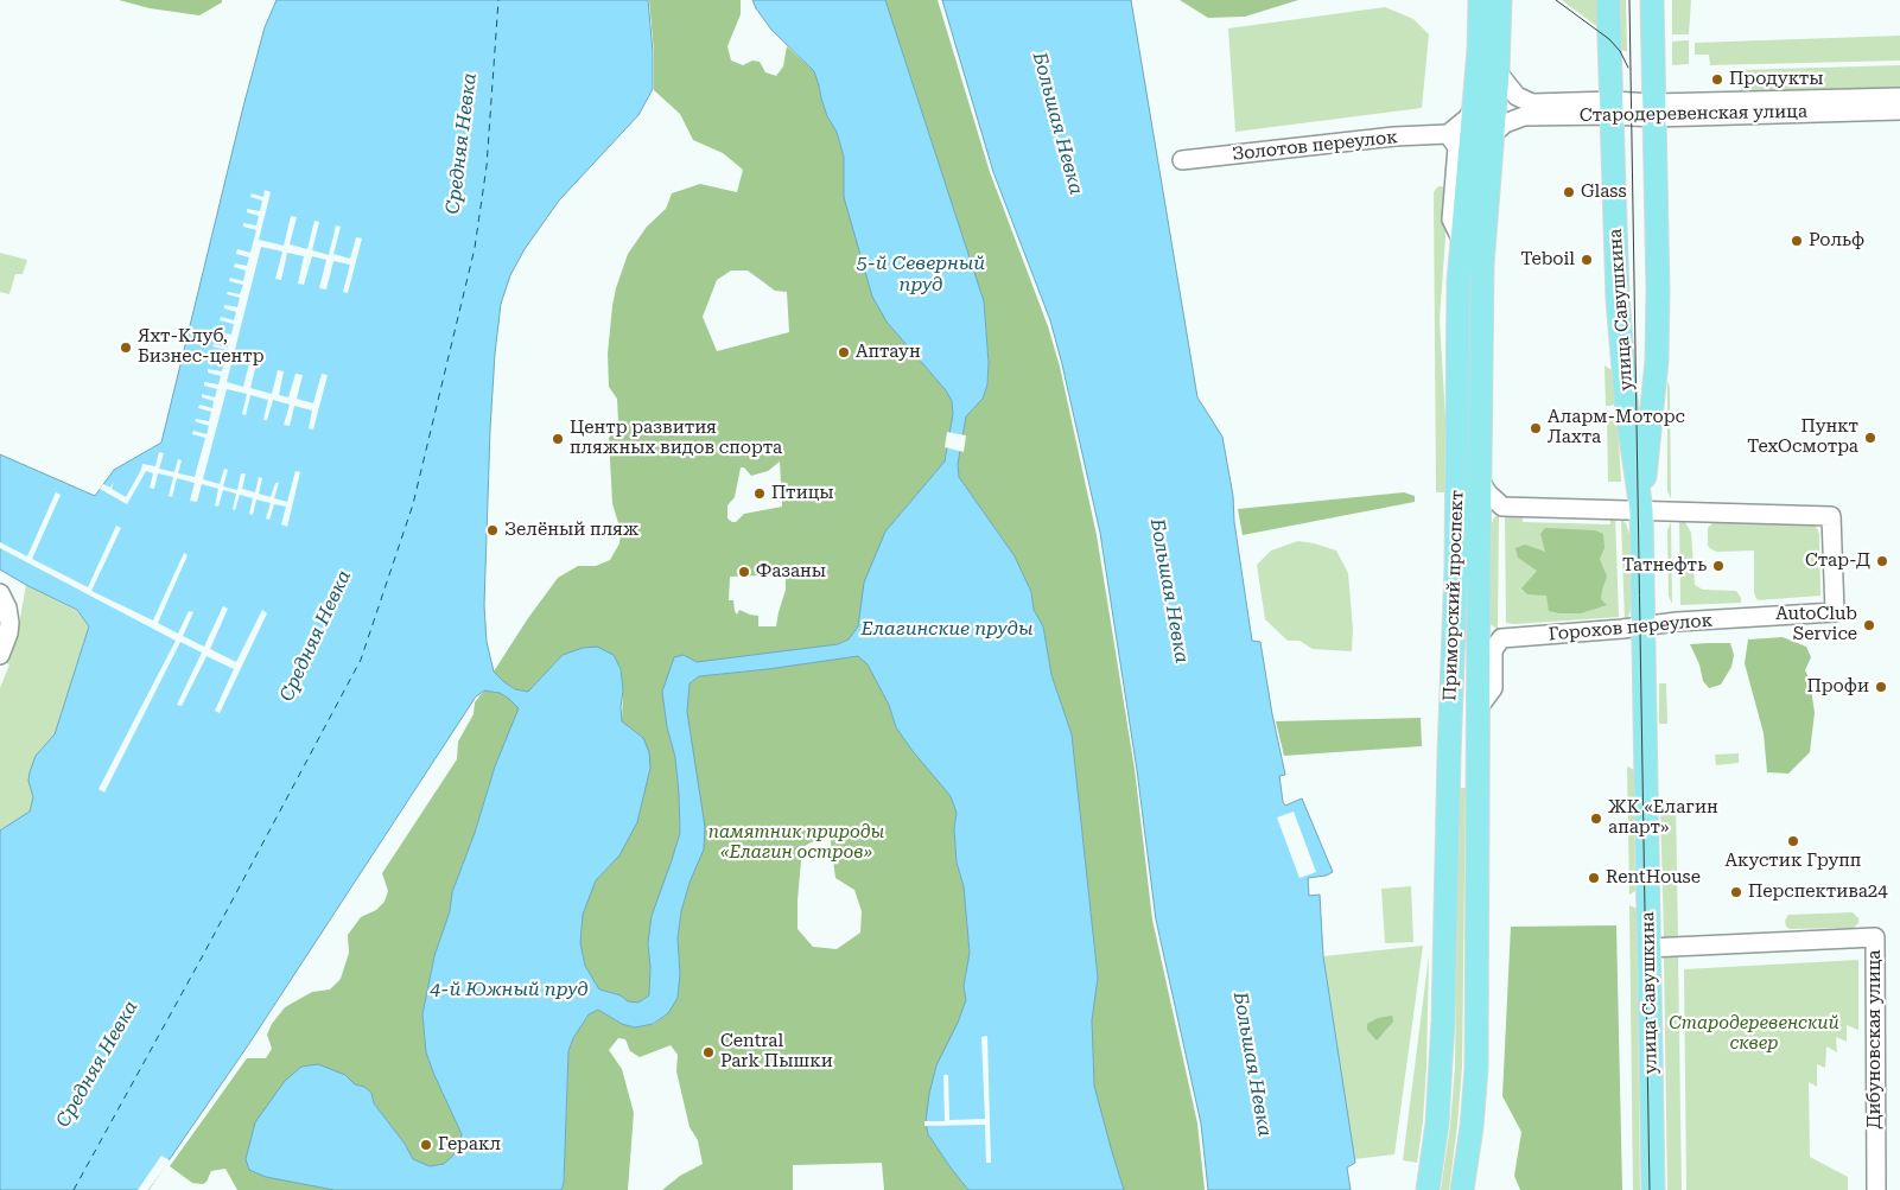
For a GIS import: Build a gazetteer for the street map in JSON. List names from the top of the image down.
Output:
{
  "streets": {
    "main road": ["улица Савушкина", "Приморский проспект"],
    "street": [
      "Стародеревенская улица",
      "Золотов переулок",
      "Горохов переулок",
      "Дибуновская улица"
    ]
  },
  "crossings": [
    ["Стародеревенская улица", "улица Савушкина"],
    ["Стародеревенская улица", "Приморский проспект"],
    ["улица Савушкина", "Горохов переулок"],
    ["улица Савушкина", "Дибуновская улица"],
    ["Приморский проспект", "Горохов переулок"]
  ],
  "water": [
    "Большая Невка",
    "Средняя Невка",
    "5-й Северный пруд",
    "Елагинские пруды",
    "4-й Южный пруд"
  ],
  "parks": ["памятник природы «Елагин остров»", "Стародеревенский сквер"],
  "places": [
    "Продукты",
    "Glass",
    "Рольф",
    "Teboil",
    "Яхт-Клуб, Бизнес-центр",
    "Аптаун",
    "Аларм-Моторс Лахта",
    "Пункт ТехОсмотра",
    "Центр развития пляжных видов спорта",
    "Птицы",
    "Зелёный пляж",
    "Стар-Д",
    "Татнефть",
    "Фазаны",
    "AutoClub Service",
    "Профи",
    "ЖК «Елагин апарт»",
    "Акустик Групп",
    "RentHouse",
    "Перспектива24",
    "Central Park Пышки",
    "Геракл"
  ]
}
